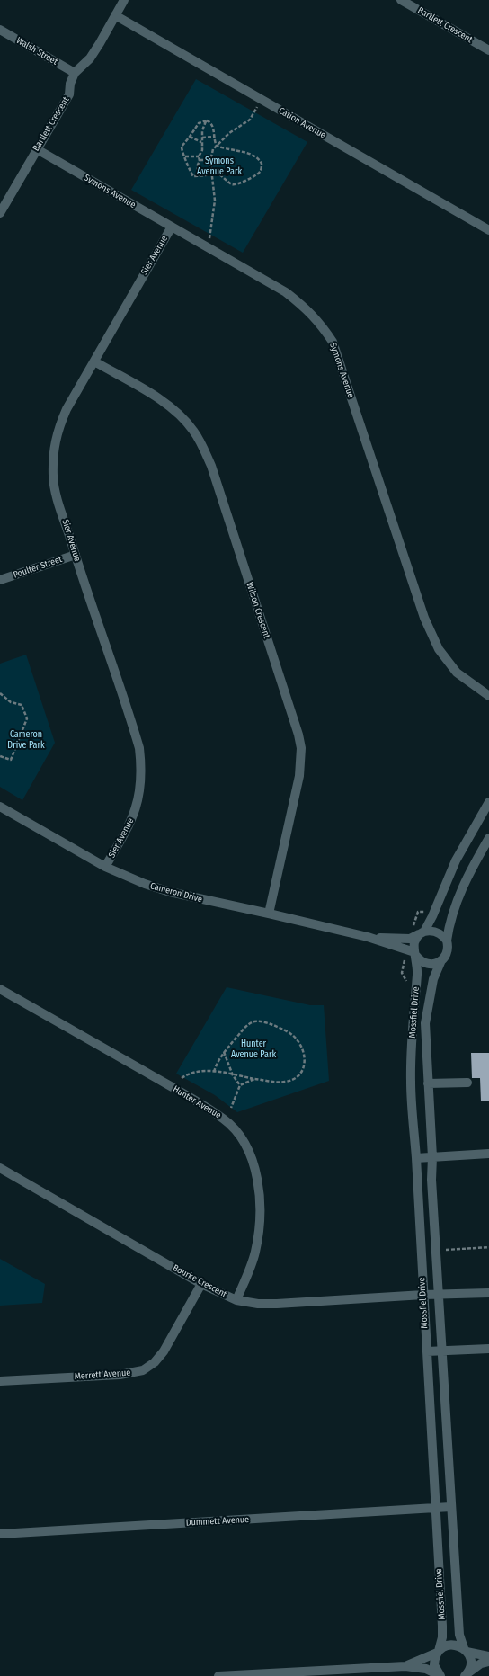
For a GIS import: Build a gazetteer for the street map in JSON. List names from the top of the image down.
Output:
{
  "streets": {
    "street": [
      "Bartlett Crescent",
      "Walsh Street",
      "Cation Avenue",
      "Symons Avenue",
      "Sier Avenue",
      "Poulter Street",
      "Wilson Crescent",
      "Cameron Drive",
      "Mossfiel Drive",
      "Hunter Avenue",
      "Bourke Crescent",
      "Merrett Avenue",
      "Dummett Avenue"
    ]
  },
  "crossings": [
    ["Bartlett Crescent", "Walsh Street"],
    ["Bartlett Crescent", "Symons Avenue"],
    ["Symons Avenue", "Sier Avenue"],
    ["Sier Avenue", "Poulter Street"],
    ["Sier Avenue", "Wilson Crescent"],
    ["Sier Avenue", "Cameron Drive"],
    ["Wilson Crescent", "Cameron Drive"],
    ["Cameron Drive", "Mossfiel Drive"],
    ["Mossfiel Drive", "Bourke Crescent"],
    ["Mossfiel Drive", "Dummett Avenue"],
    ["Hunter Avenue", "Bourke Crescent"],
    ["Bourke Crescent", "Merrett Avenue"]
  ],
  "parks": ["Symons Avenue Park", "Cameron Drive Park", "Hunter Avenue Park"]
}
